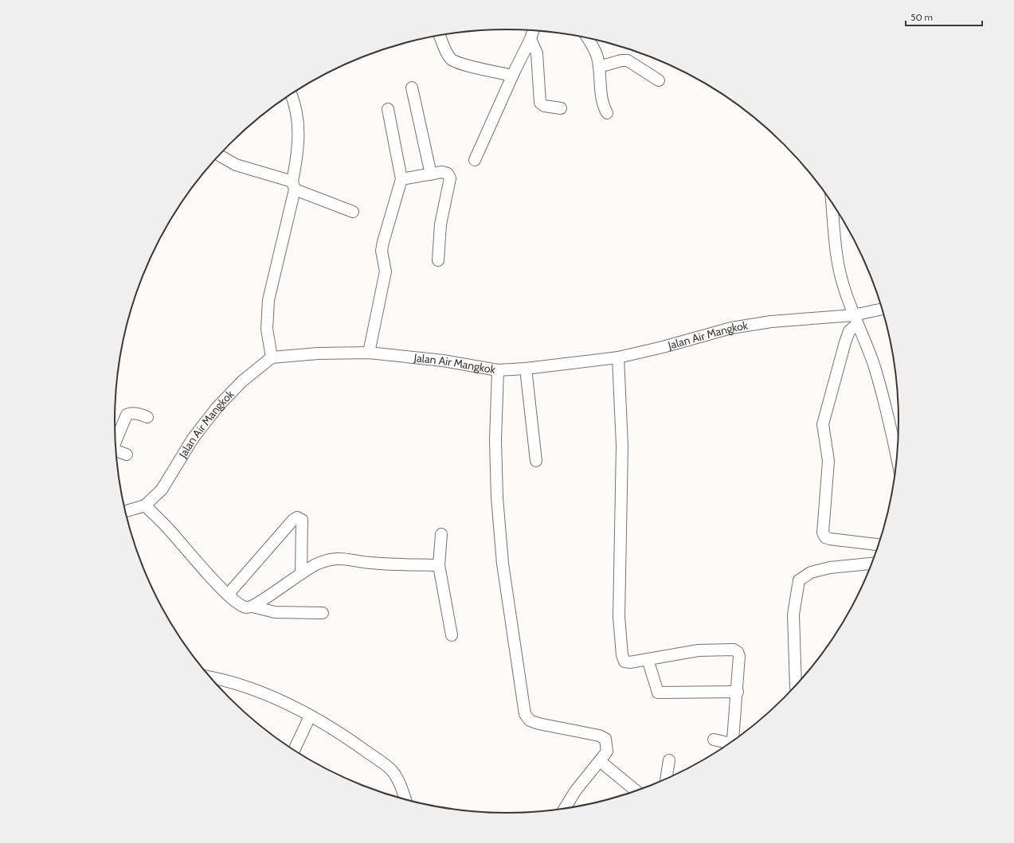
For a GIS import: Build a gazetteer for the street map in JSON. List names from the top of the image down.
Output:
{
  "streets": {
    "street": ["Jalan Air Mangkok"]
  },
  "scale_bar": "50 m"
}
